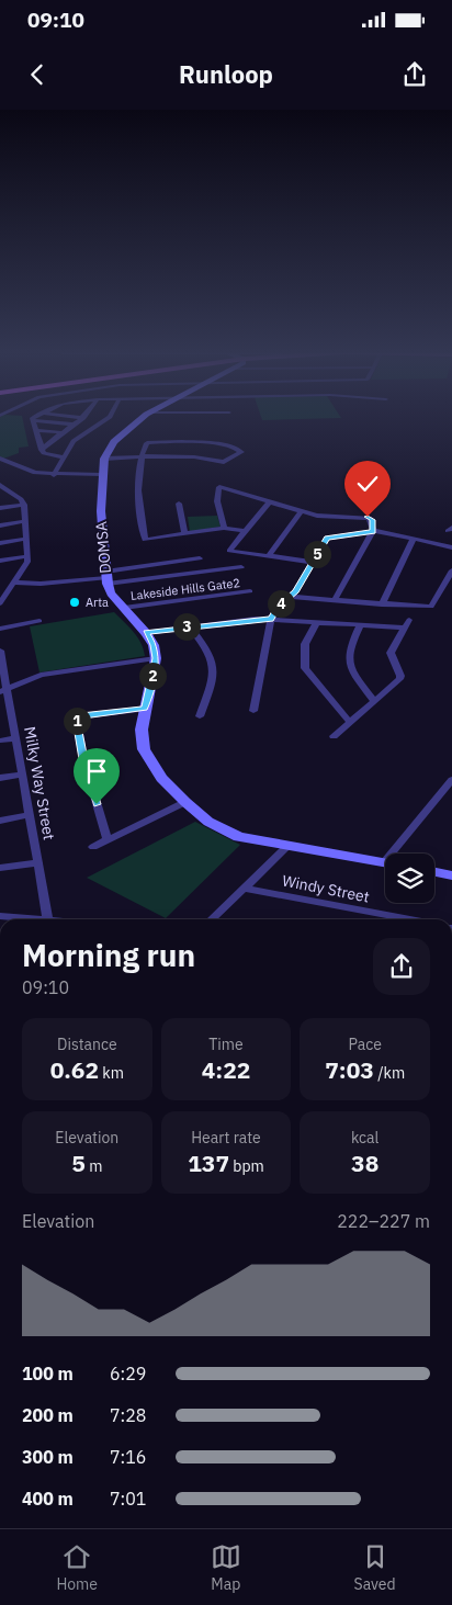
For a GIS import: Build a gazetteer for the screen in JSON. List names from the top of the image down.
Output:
{
  "streets": {
    "main road": ["DOMSA"],
    "street": ["Lakeside Hills Gate2", "Milky Way Street", "Windy Street"]
  },
  "crossings": [
    ["DOMSA", "Lakeside Hills Gate2"]
  ],
  "places": ["Arta"],
  "page": {
    "status": "09:10",
    "header": "Runloop",
    "pins": [
      "5",
      "4",
      "3",
      "2",
      "1"
    ],
    "heading": ["Morning run", "09:10"],
    "stats": [
      ["Distance", "0.62 km"],
      ["Time", "4:22"],
      ["Pace", "7:03 /km"],
      ["Elevation", "5 m"],
      ["Heart rate", "137 bpm"],
      ["kcal", "38"]
    ],
    "chart": ["Elevation", "222–227 m"],
    "list": [
      {
        "name": "100 m",
        "note": "6:29"
      },
      {
        "name": "200 m",
        "note": "7:28"
      },
      {
        "name": "300 m",
        "note": "7:16"
      },
      {
        "name": "400 m",
        "note": "7:01"
      }
    ],
    "tabs": ["Home", "Map", "Saved"]
  }
}
